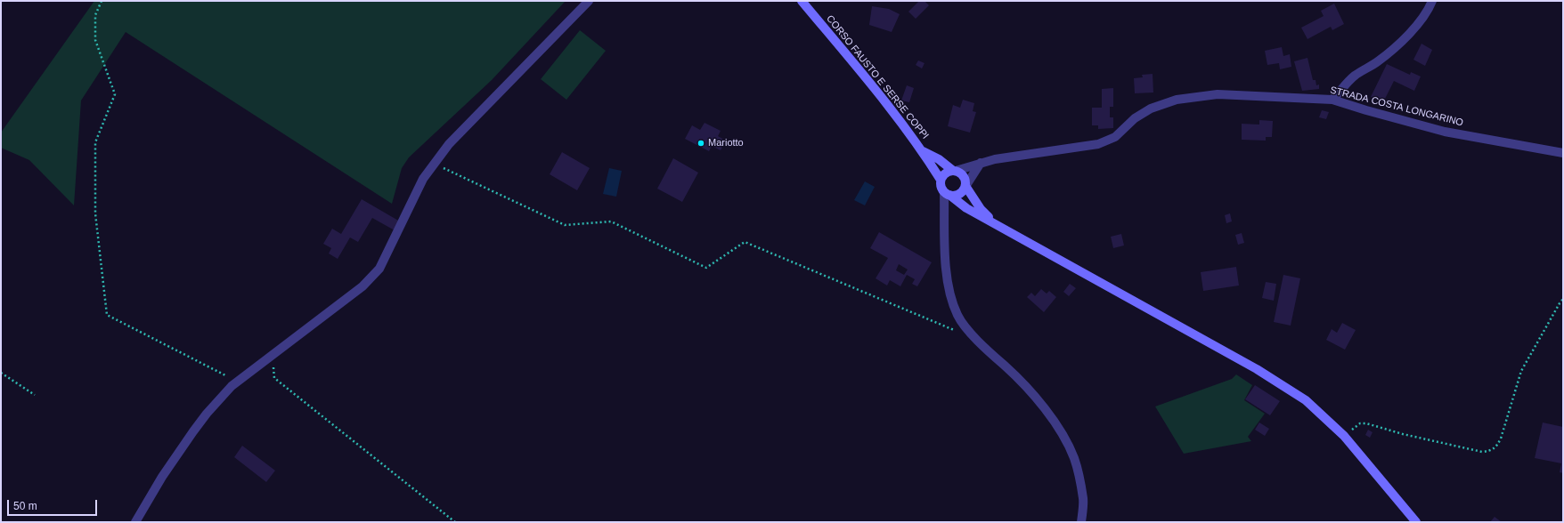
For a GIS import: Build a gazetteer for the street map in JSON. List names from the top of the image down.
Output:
{
  "streets": {
    "street": ["CORSO FAUSTO E SERSE COPPI", "STRADA COSTA LONGARINO"]
  },
  "crossings": [
    ["CORSO FAUSTO E SERSE COPPI", "STRADA COSTA LONGARINO"]
  ],
  "places": ["Mariotto"],
  "scale_bar": "50 m"
}
